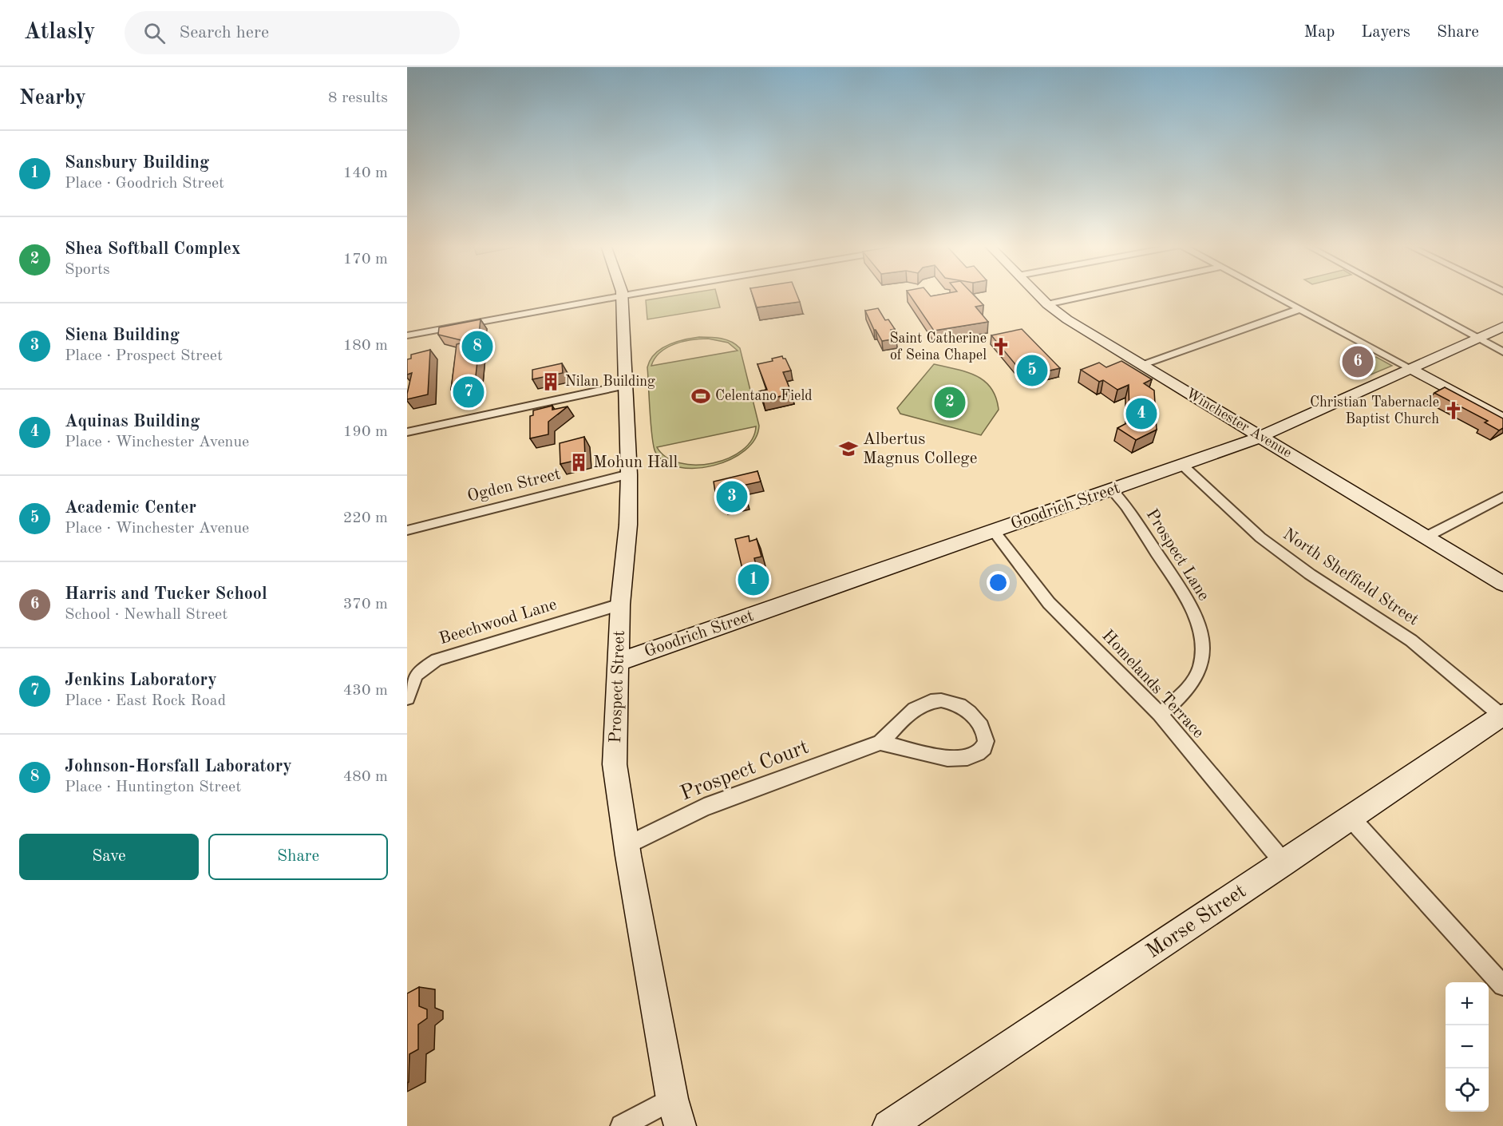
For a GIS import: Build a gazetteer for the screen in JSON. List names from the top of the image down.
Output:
{
  "streets": {
    "main road": [
      "Winchester Avenue",
      "Goodrich Street",
      "Prospect Street",
      "Morse Street"
    ],
    "street": [
      "Ogden Street",
      "Prospect Lane",
      "North Sheffield Street",
      "Beechwood Lane",
      "Homelands Terrace",
      "Prospect Court"
    ]
  },
  "crossings": [
    ["Winchester Avenue", "Goodrich Street"],
    ["Ogden Street", "Prospect Street"],
    ["Goodrich Street", "Prospect Lane"],
    ["Goodrich Street", "North Sheffield Street"],
    ["Goodrich Street", "Homelands Terrace"],
    ["Goodrich Street", "Prospect Street"],
    ["Prospect Lane", "Homelands Terrace"],
    ["North Sheffield Street", "Morse Street"],
    ["Beechwood Lane", "Prospect Street"],
    ["Homelands Terrace", "Morse Street"],
    ["Prospect Street", "Prospect Court"]
  ],
  "places": {
    "church": ["Saint Catherine of Seina Chapel", "Christian Tabernacle Baptist Church"],
    "building": ["Nilan Building", "Mohun Hall"],
    "sports": ["Celentano Field"],
    "school or university": ["Albertus Magnus College"]
  },
  "page": {
    "header": "Atlasly",
    "search": "Search here",
    "nav": ["Map", "Layers", "Share"],
    "heading": ["Nearby", "8 results"],
    "list": [
      {
        "mark": "1",
        "name": "Sansbury Building",
        "note": "Place · Goodrich Street",
        "value": "140 m"
      },
      {
        "mark": "2",
        "name": "Shea Softball Complex",
        "note": "Sports",
        "value": "170 m"
      },
      {
        "mark": "3",
        "name": "Siena Building",
        "note": "Place · Prospect Street",
        "value": "180 m"
      },
      {
        "mark": "4",
        "name": "Aquinas Building",
        "note": "Place · Winchester Avenue",
        "value": "190 m"
      },
      {
        "mark": "5",
        "name": "Academic Center",
        "note": "Place · Winchester Avenue",
        "value": "220 m"
      },
      {
        "mark": "6",
        "name": "Harris and Tucker School",
        "note": "School · Newhall Street",
        "value": "370 m"
      },
      {
        "mark": "7",
        "name": "Jenkins Laboratory",
        "note": "Place · East Rock Road",
        "value": "430 m"
      },
      {
        "mark": "8",
        "name": "Johnson-Horsfall Laboratory",
        "note": "Place · Huntington Street",
        "value": "480 m"
      }
    ],
    "pins": [
      "8",
      "6",
      "5",
      "7",
      "2",
      "4",
      "3",
      "1"
    ],
    "buttons": ["Save", "Share"],
    "map_buttons": ["+", "−"]
  }
}
